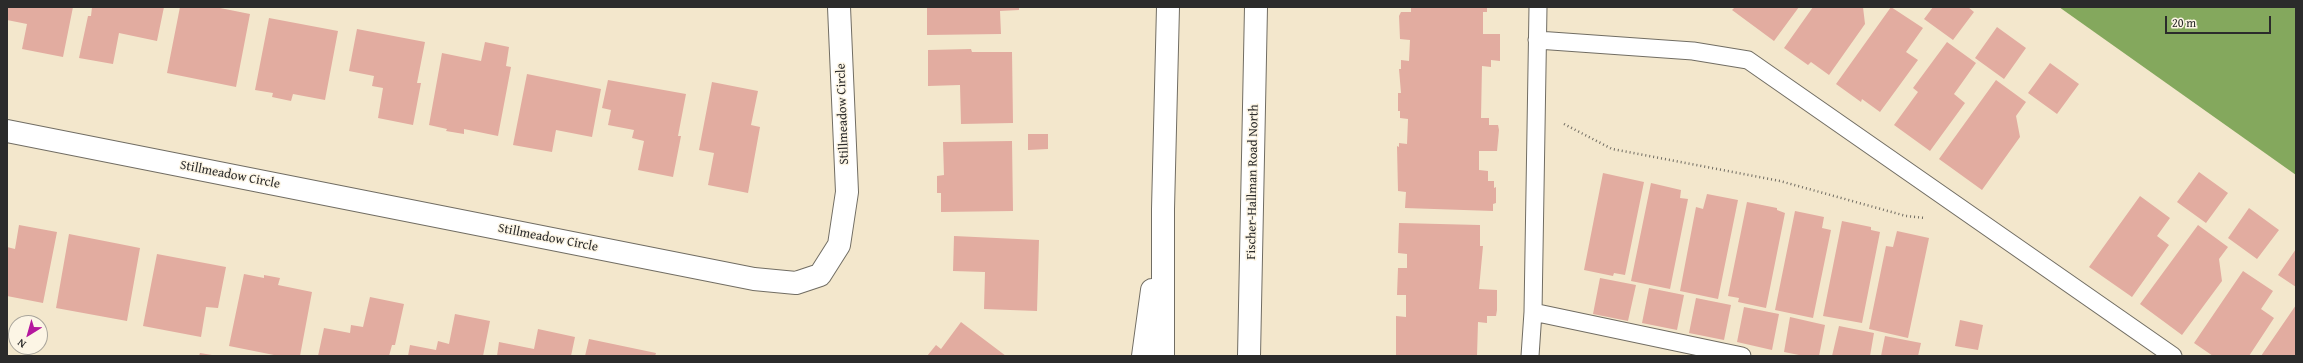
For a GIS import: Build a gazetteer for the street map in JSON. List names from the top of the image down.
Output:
{
  "streets": {
    "street": ["Stillmeadow Circle", "Fischer-Hallman Road North"]
  },
  "scale_bar": "20 m",
  "north": "bottom left"
}
